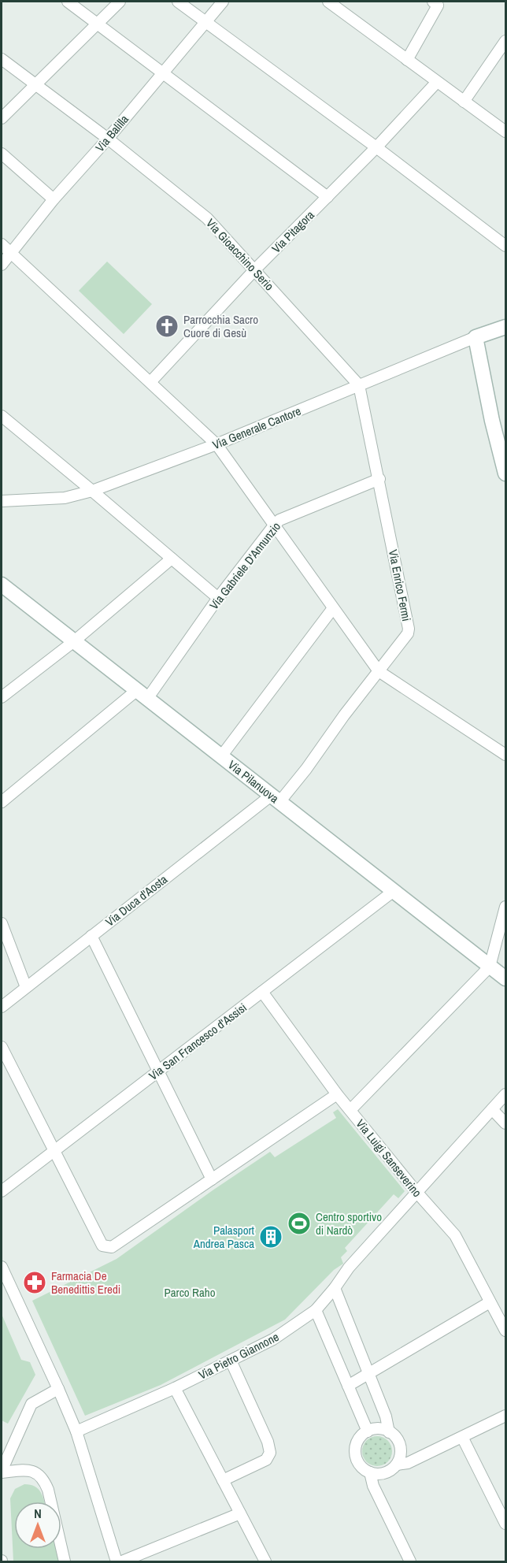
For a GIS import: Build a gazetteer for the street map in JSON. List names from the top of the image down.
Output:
{
  "streets": {
    "street": [
      "Via Balilla",
      "Via Pitagora",
      "Via Gioacchino Serio",
      "Via Generale Cantore",
      "Via Gabriele D'Annunzio",
      "Via Enrico Fermi",
      "Via Pilanuova",
      "Via Duca d'Aosta",
      "Via San Francesco d'Assisi",
      "Via Luigi Sanseverino",
      "Via Pietro Giannone"
    ]
  },
  "crossings": [
    ["Via Balilla", "Via Gioacchino Serio"],
    ["Via Pitagora", "Via Gioacchino Serio"],
    ["Via Gioacchino Serio", "Via Generale Cantore"],
    ["Via Gioacchino Serio", "Via Enrico Fermi"],
    ["Via Generale Cantore", "Via Enrico Fermi"],
    ["Via Gabriele D'Annunzio", "Via Enrico Fermi"],
    ["Via Gabriele D'Annunzio", "Via Pilanuova"],
    ["Via Enrico Fermi", "Via Pilanuova"],
    ["Via Enrico Fermi", "Via Duca d'Aosta"],
    ["Via Pilanuova", "Via Duca d'Aosta"],
    ["Via Pilanuova", "Via San Francesco d'Assisi"],
    ["Via San Francesco d'Assisi", "Via Luigi Sanseverino"],
    ["Via Luigi Sanseverino", "Via Pietro Giannone"]
  ],
  "parks": ["Parco Raho"],
  "places": {
    "church": ["Parrocchia Sacro Cuore di Gesù"],
    "sports": ["Centro sportivo di Nardò"],
    "building": ["Palasport Andrea Pasca"],
    "pharmacy": ["Farmacia De Benedittis Eredi"]
  },
  "north": "top"
}
